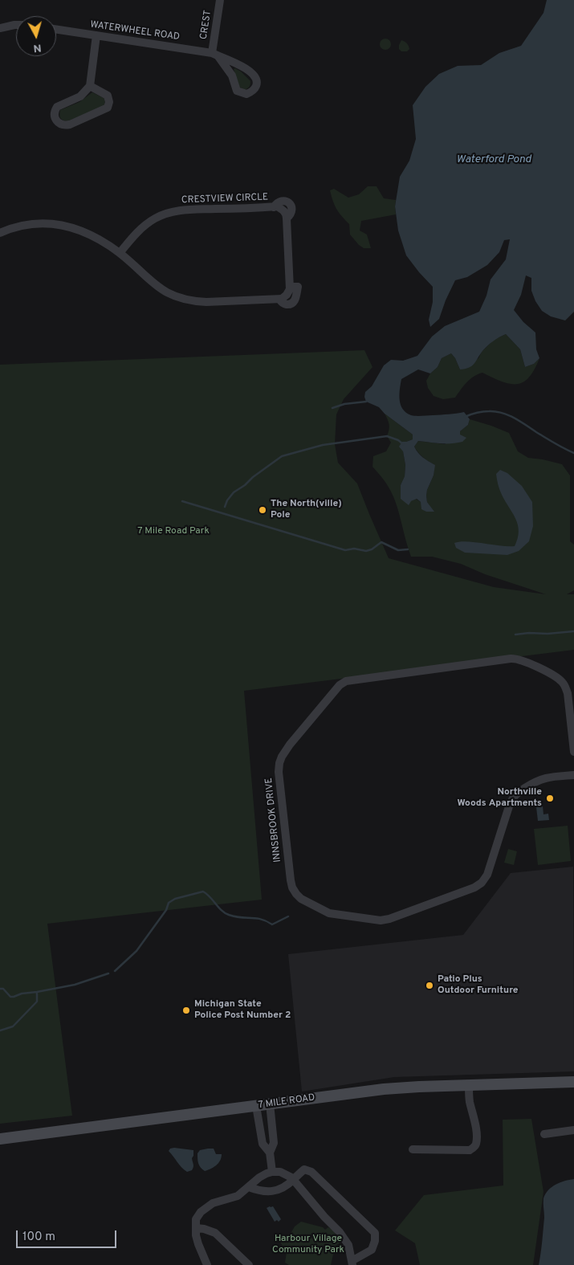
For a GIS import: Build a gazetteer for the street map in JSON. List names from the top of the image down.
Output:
{
  "streets": {
    "street": [
      "CREST",
      "WATERWHEEL ROAD",
      "CRESTVIEW CIRCLE",
      "INNSBROOK DRIVE",
      "7 MILE ROAD"
    ]
  },
  "crossings": [
    ["CREST", "WATERWHEEL ROAD"]
  ],
  "water": ["Waterford Pond"],
  "parks": ["7 Mile Road Park", "Harbour Village Community Park"],
  "places": [
    "The North(ville) Pole",
    "Northville Woods Apartments",
    "Patio Plus Outdoor Furniture",
    "Michigan State Police Post Number 2"
  ],
  "scale_bar": "100 m",
  "north": "bottom"
}
